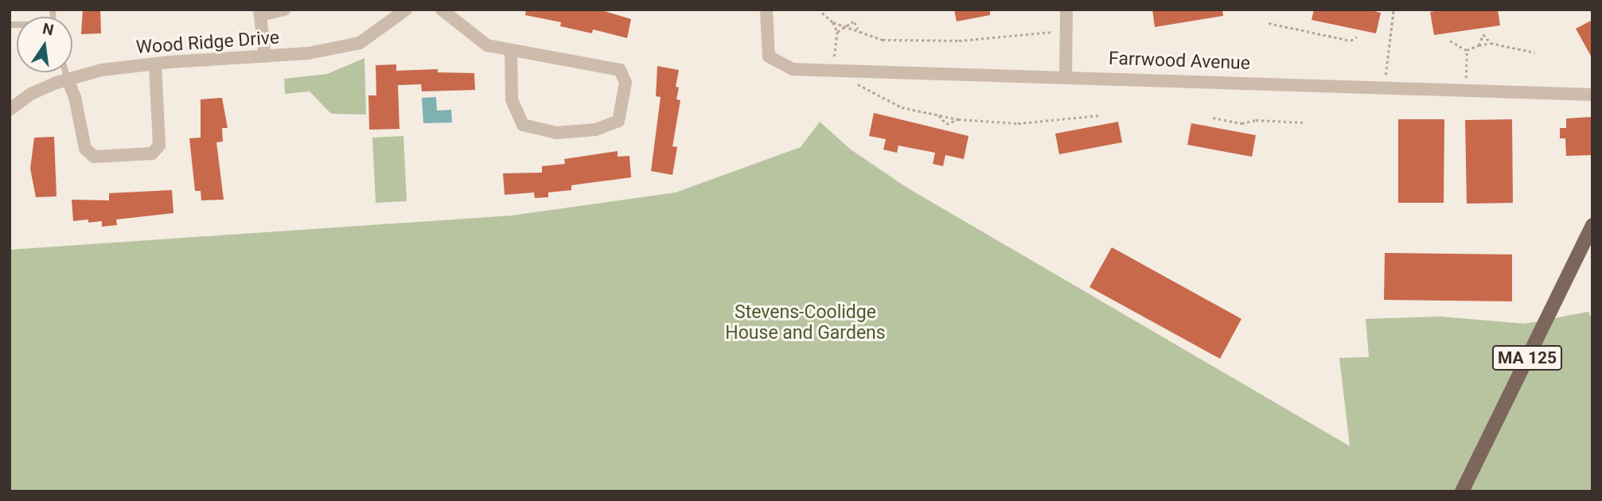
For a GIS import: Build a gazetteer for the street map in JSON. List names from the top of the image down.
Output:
{
  "streets": {
    "main road": ["MA 125"],
    "street": ["Wood Ridge Drive", "Farrwood Avenue"]
  },
  "parks": ["Stevens-Coolidge House and Gardens"],
  "north": "top"
}
